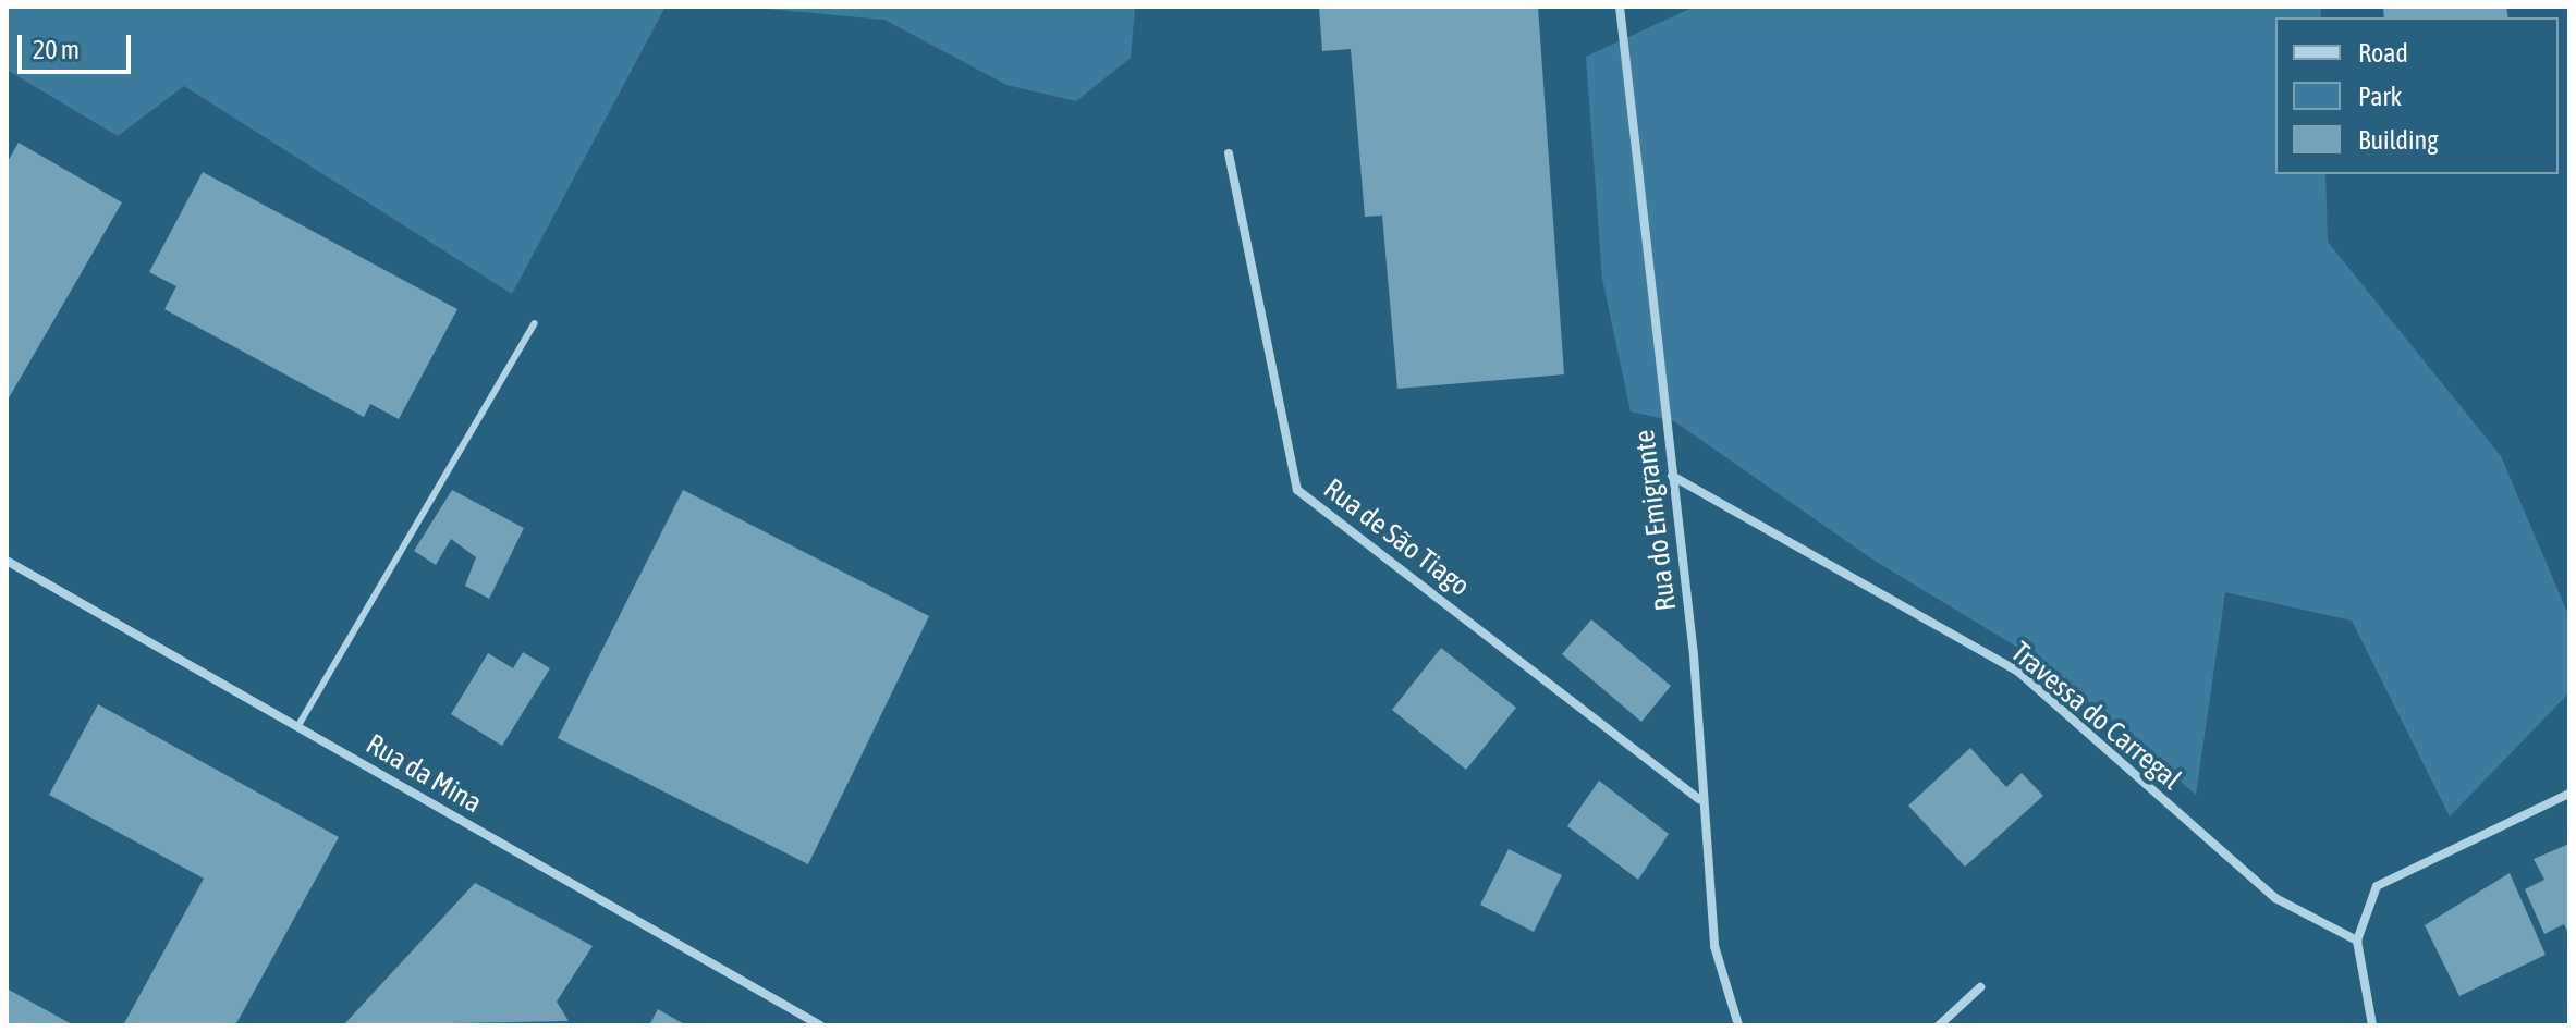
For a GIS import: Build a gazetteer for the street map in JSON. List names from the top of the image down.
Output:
{
  "streets": {
    "street": [
      "Rua do Emigrante",
      "Rua de São Tiago",
      "Travessa do Carregal",
      "Rua da Mina"
    ]
  },
  "crossings": [
    ["Rua do Emigrante", "Rua de São Tiago"],
    ["Rua do Emigrante", "Travessa do Carregal"]
  ],
  "legend": ["Road", "Park", "Building"],
  "scale_bar": "20 m"
}
